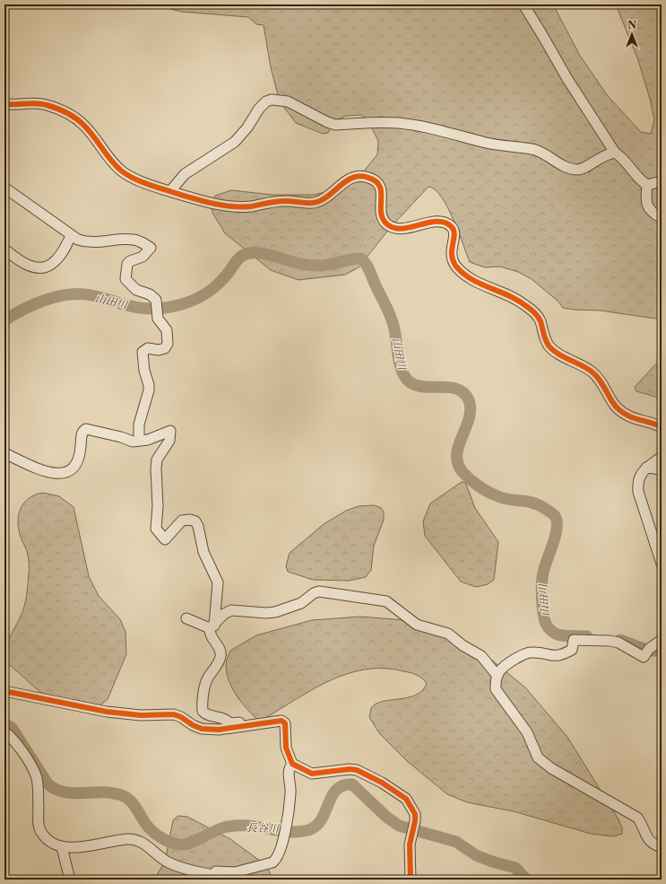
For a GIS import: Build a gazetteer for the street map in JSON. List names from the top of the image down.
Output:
{
  "water": ["山田川", "長谷川"],
  "north": "top"
}
